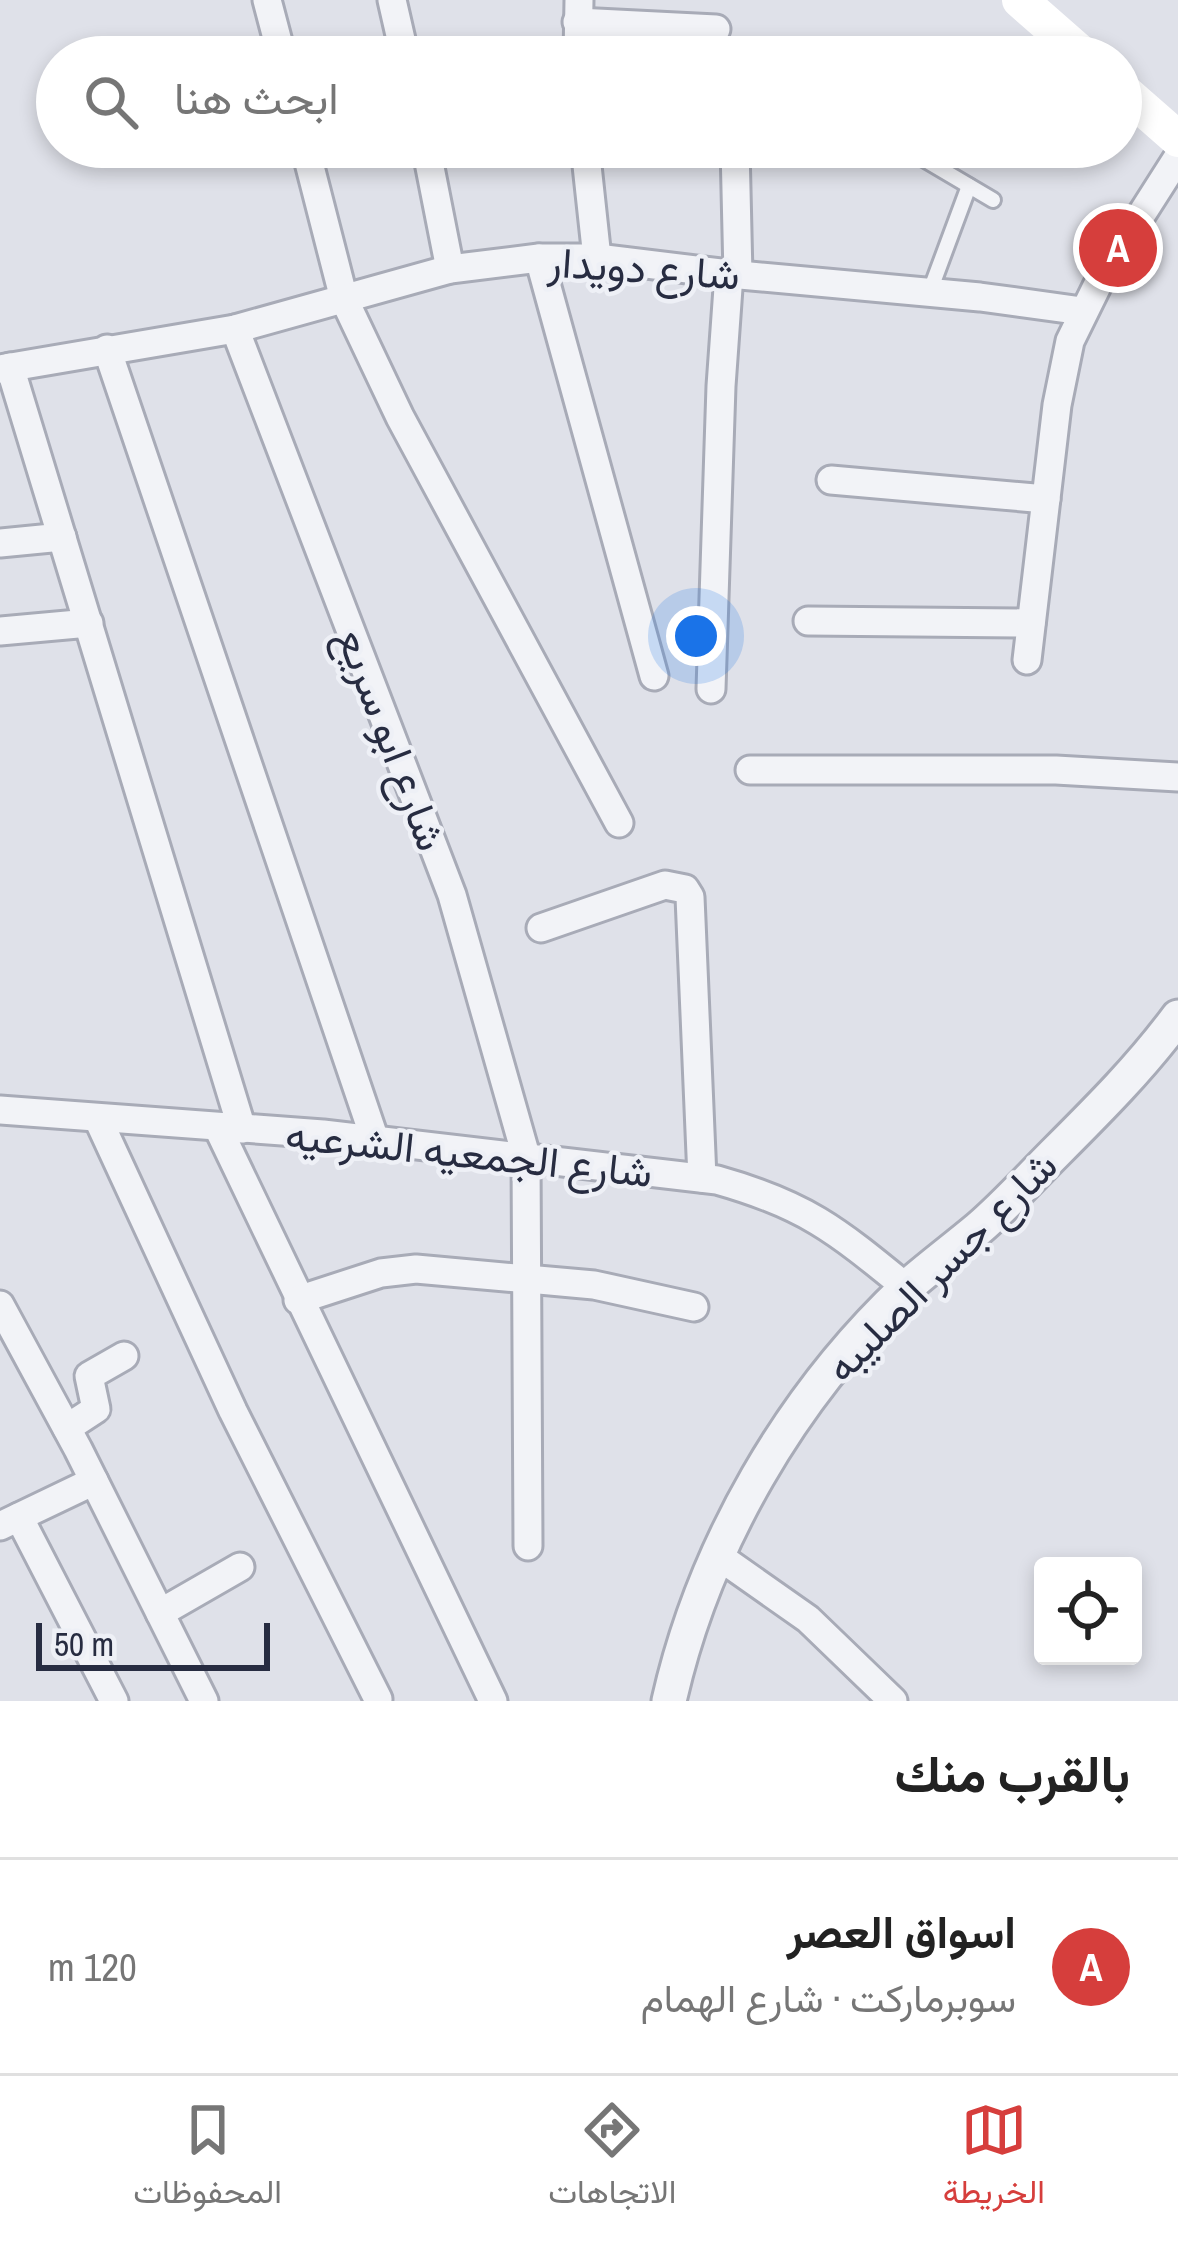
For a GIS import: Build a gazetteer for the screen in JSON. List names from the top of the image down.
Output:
{
  "streets": {
    "street": [
      "شارع دويدار",
      "شارع ابو سريع",
      "شارع الجمعيه الشرعيه",
      "شارع جسر الصليبه"
    ]
  },
  "crossings": [
    ["شارع دويدار", "شارع ابو سريع"],
    ["شارع ابو سريع", "شارع الجمعيه الشرعيه"],
    ["شارع الجمعيه الشرعيه", "شارع جسر الصليبه"]
  ],
  "scale_bar": "50 m",
  "page": {
    "search": "ابحث هنا",
    "pins": "A",
    "scale": "50 m",
    "heading": "بالقرب منك",
    "list": [
      {
        "mark": "A",
        "name": "اسواق العصر",
        "note": "سوبرماركت · شارع الهمام",
        "value": "120 m"
      }
    ],
    "nav": ["الخريطة", "الاتجاهات", "المحفوظات"]
  }
}
